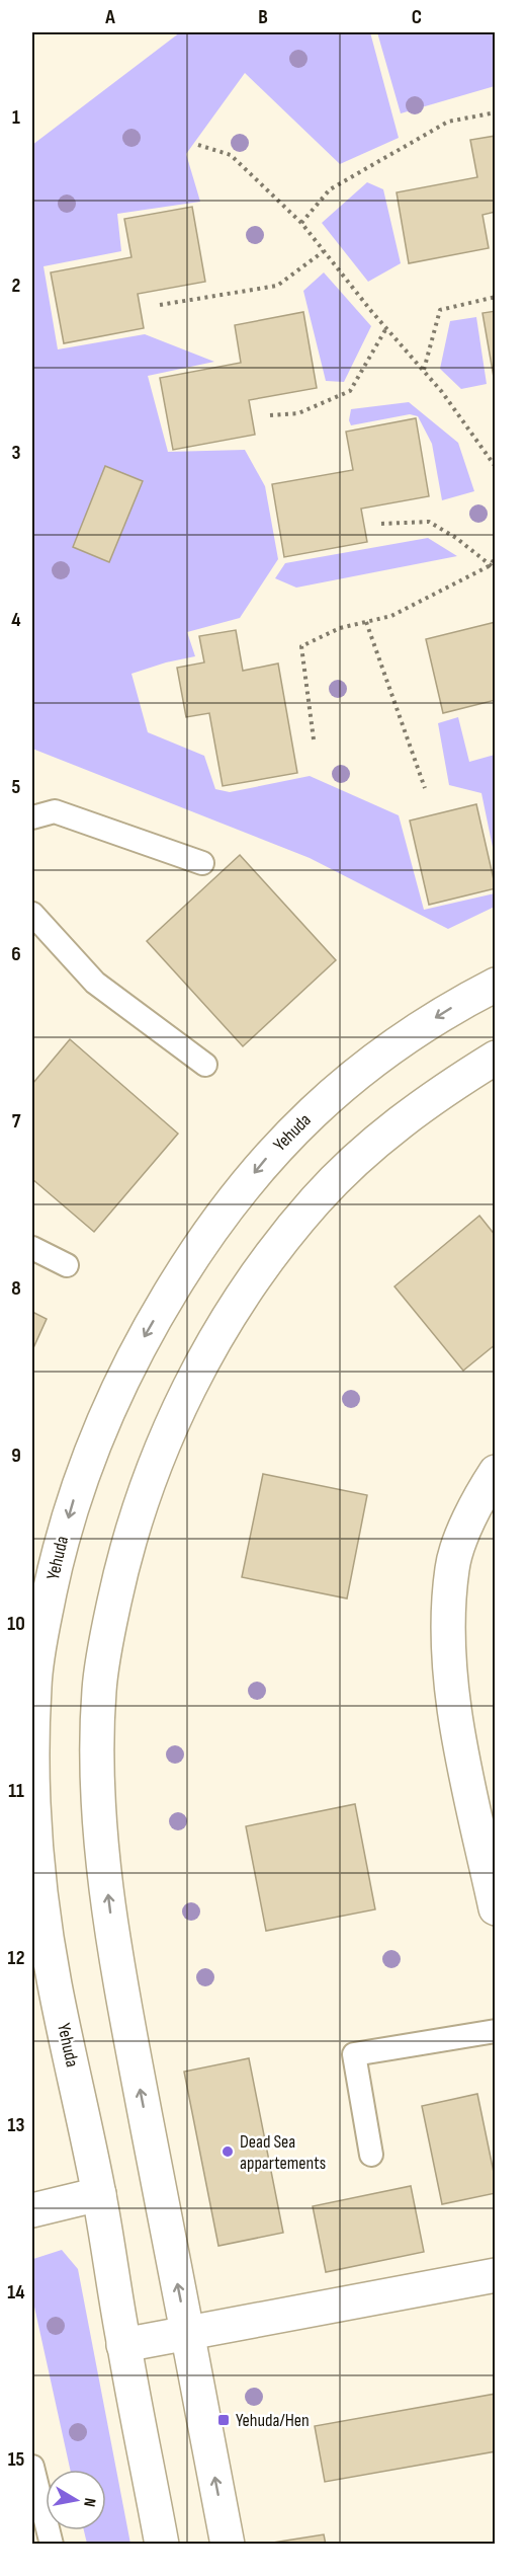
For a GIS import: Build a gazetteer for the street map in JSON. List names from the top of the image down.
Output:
{
  "streets": {
    "street": ["Yehuda"]
  },
  "places": {
    "other": ["Dead Sea appartements"],
    "transit": ["Yehuda/Hen"]
  },
  "north": "right",
  "grid": {
    "columns": ["A", "B", "C"],
    "rows": [
      "1",
      "2",
      "3",
      "4",
      "5",
      "6",
      "7",
      "8",
      "9",
      "10",
      "11",
      "12",
      "13",
      "14",
      "15"
    ]
  }
}
